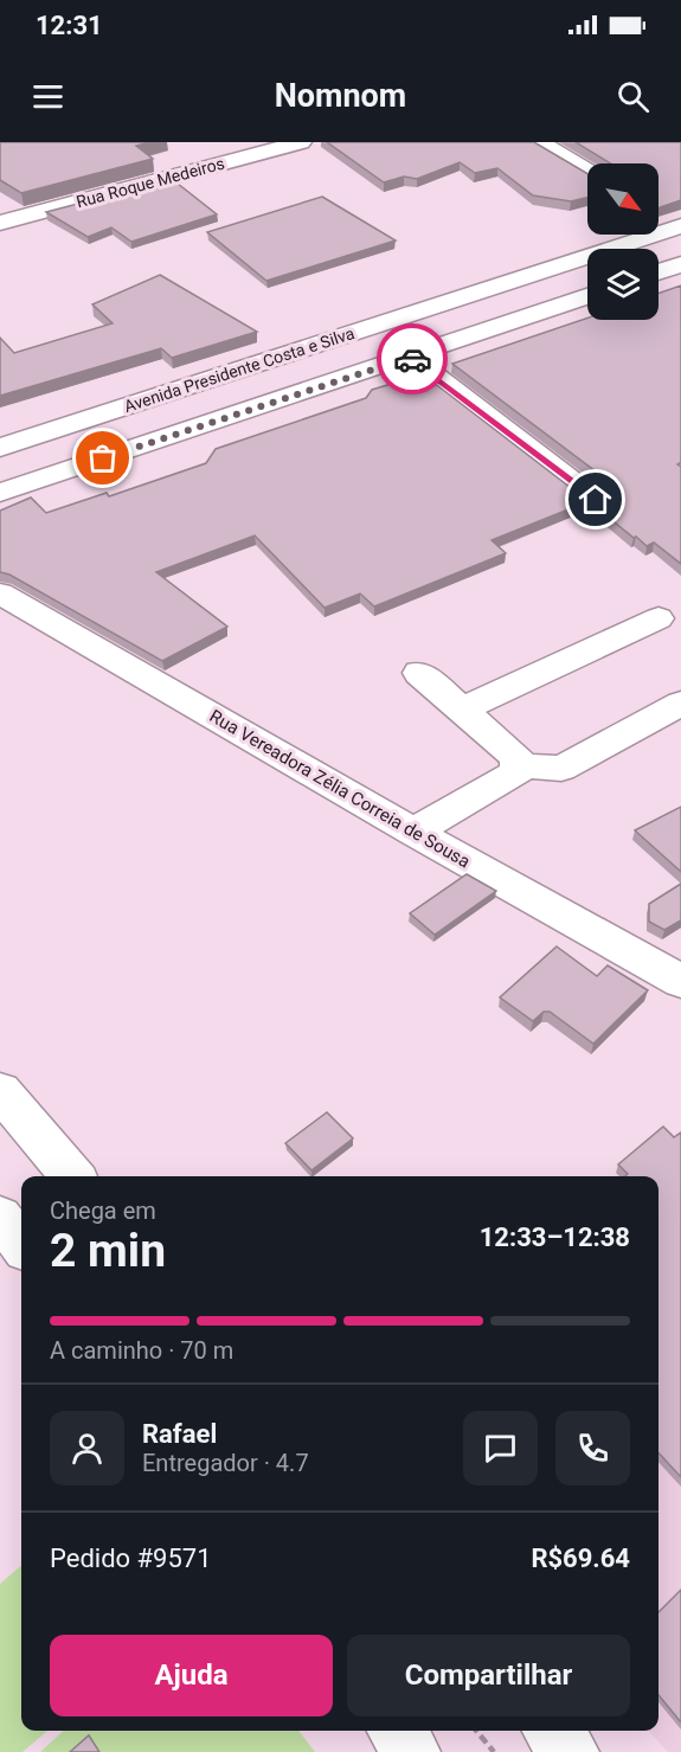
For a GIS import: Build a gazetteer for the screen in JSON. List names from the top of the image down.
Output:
{
  "streets": {
    "main road": ["Rua Roque Medeiros", "Avenida Presidente Costa e Silva", "Rua Vereadora Zélia Correia de Sousa"]
  },
  "north": "bottom right",
  "page": {
    "status": "12:31",
    "header": "Nomnom",
    "heading": ["2 min", "Chega em", "12:33–12:38"],
    "panel": [
      "Rafael",
      "Entregador · 4.7",
      "Pedido #9571",
      "R$69.64"
    ],
    "bar": "A caminho · 70 m",
    "buttons": ["Ajuda", "Compartilhar"]
  }
}
